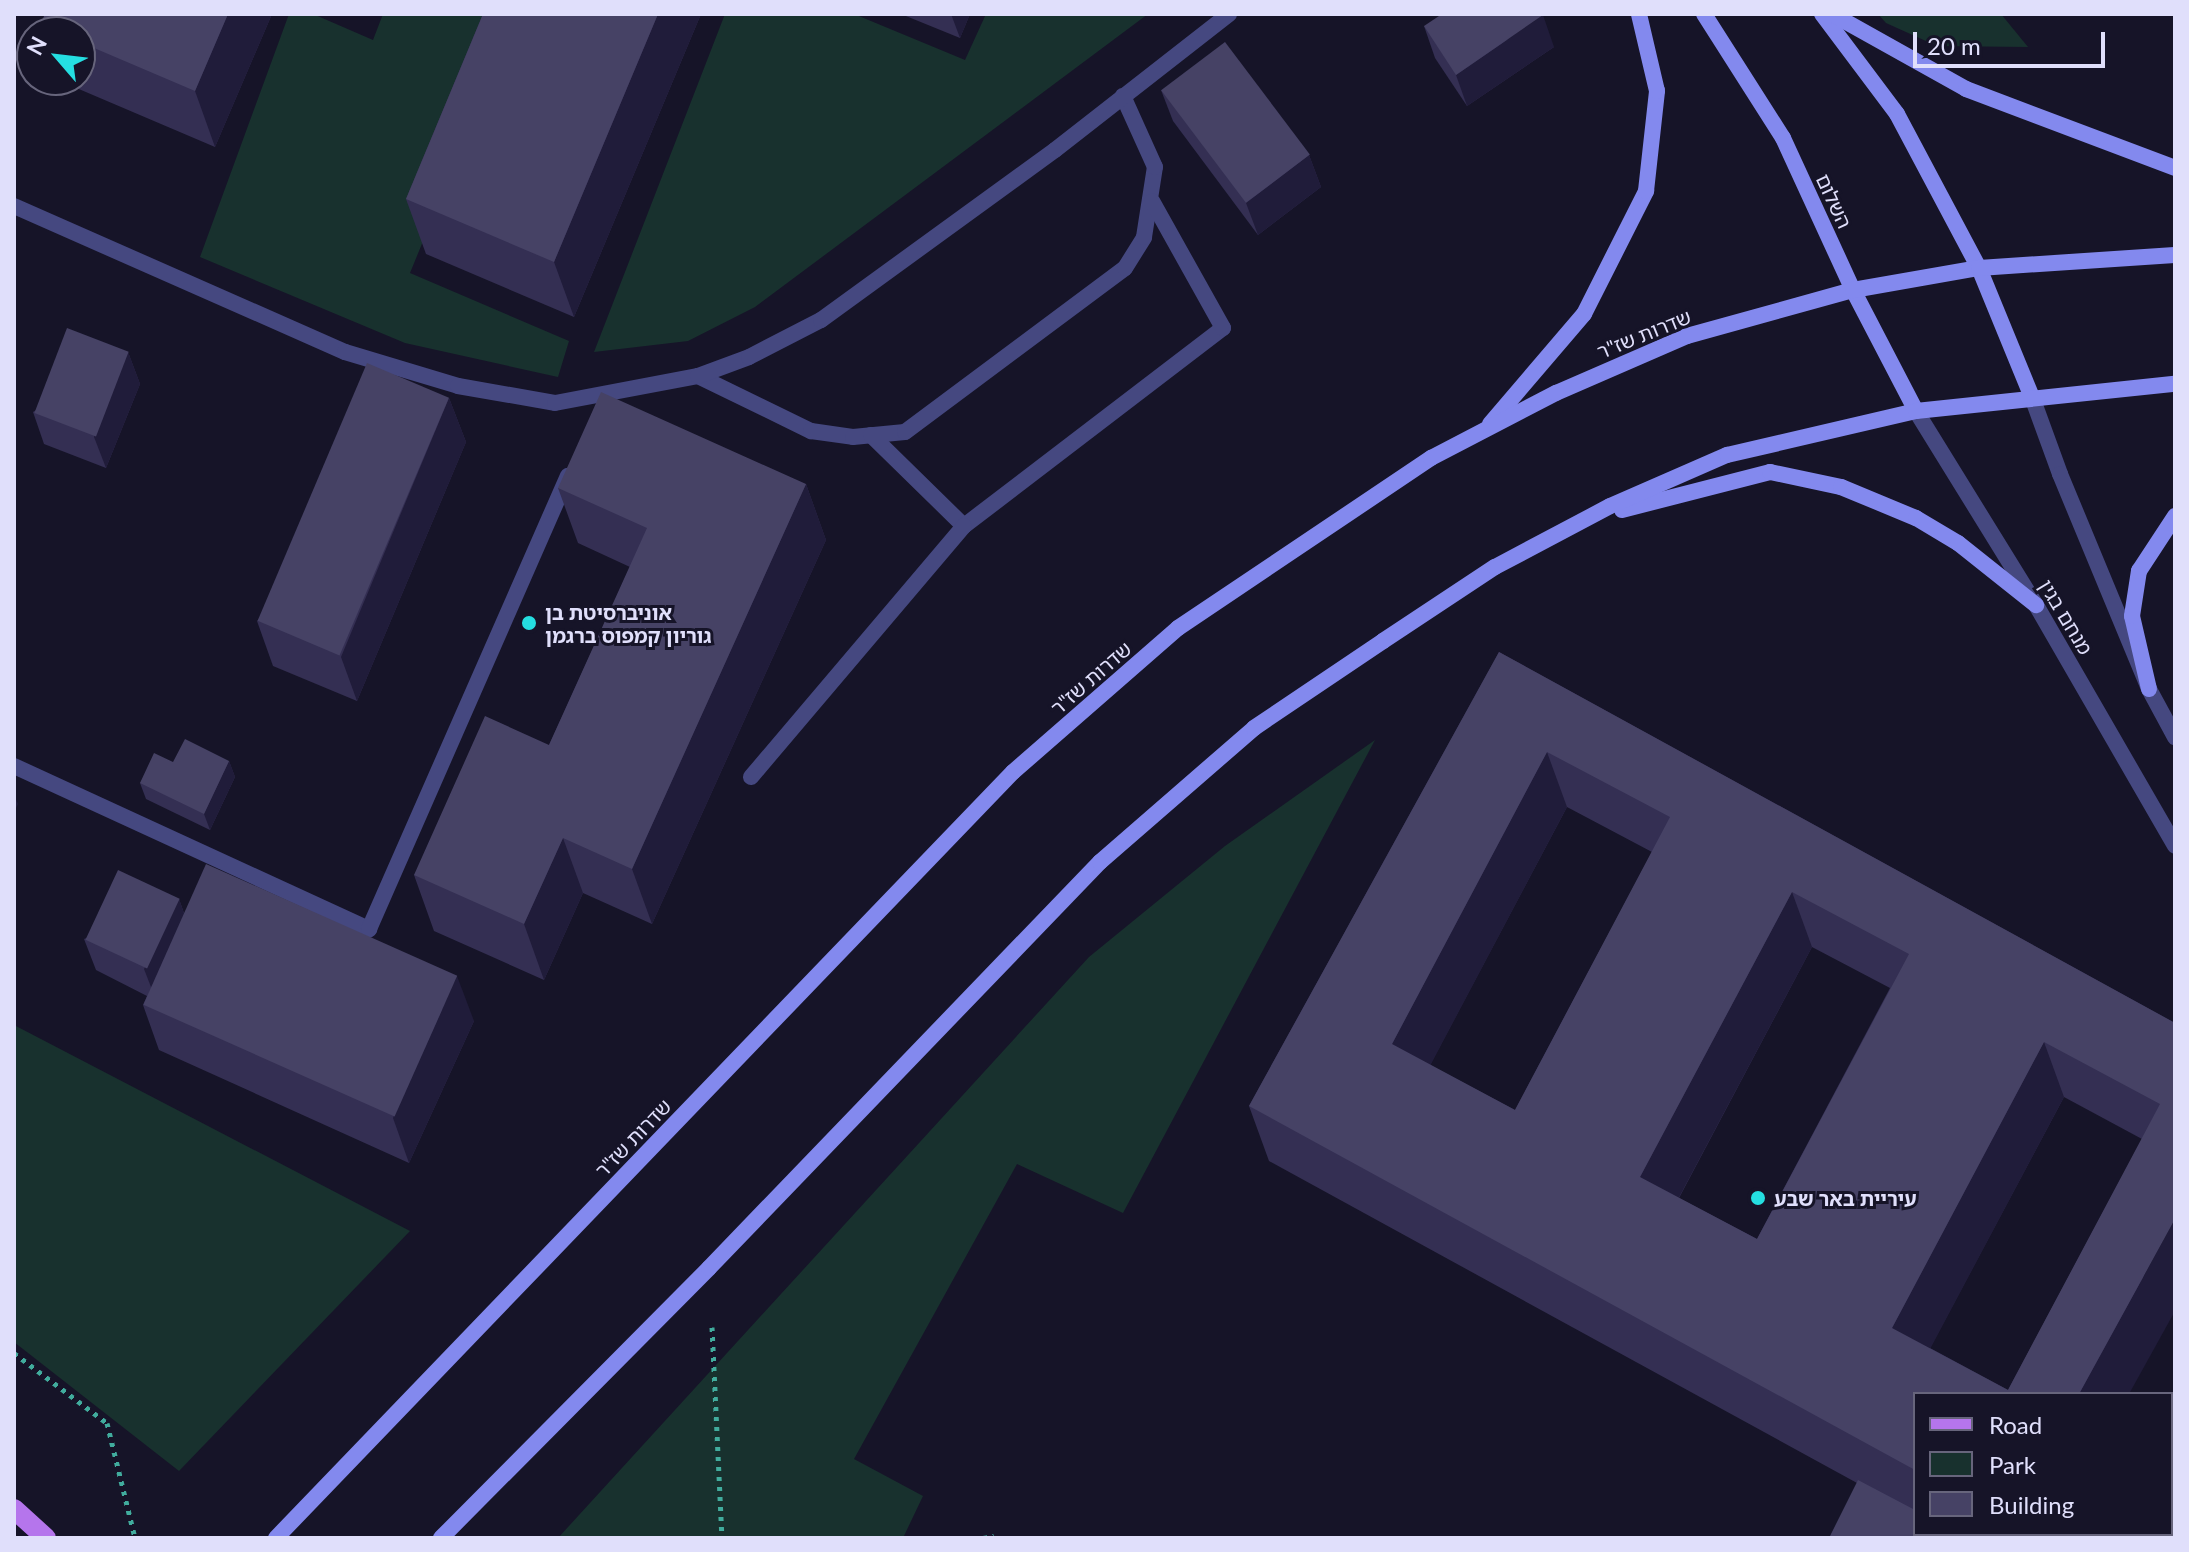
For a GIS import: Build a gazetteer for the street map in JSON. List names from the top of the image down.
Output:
{
  "streets": {
    "main road": ["השלום", "שדרות שז\"ר"],
    "street": ["מנחם בגין"]
  },
  "crossings": [
    ["השלום", "שדרות שז\"ר"],
    ["השלום", "מנחם בגין"]
  ],
  "places": ["אוניברסיטת בן גוריון קמפוס ברגמן", "עיריית באר שבע"],
  "legend": ["Road", "Park", "Building"],
  "scale_bar": "20 m",
  "north": "top left"
}
